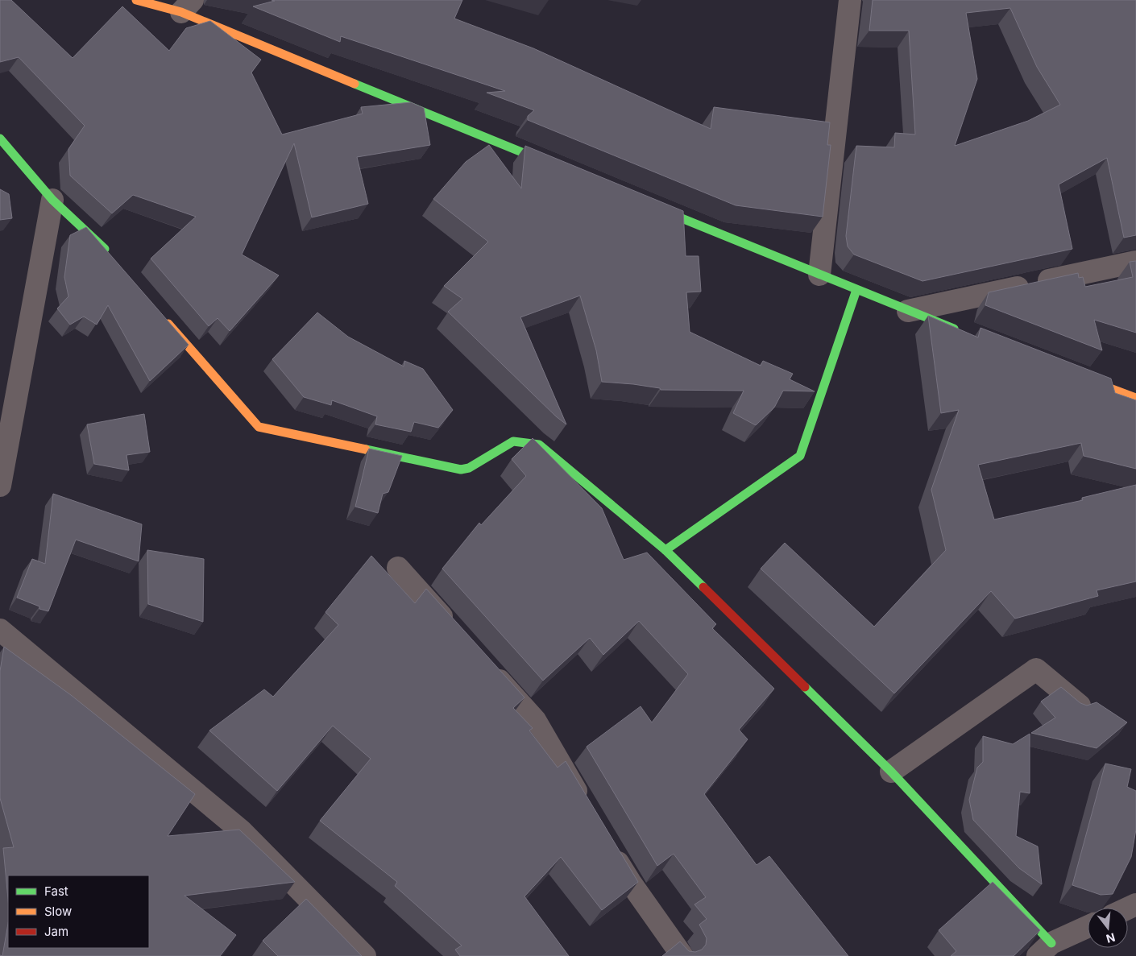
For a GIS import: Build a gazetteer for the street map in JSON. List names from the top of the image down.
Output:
{
  "legend": ["Fast", "Slow", "Jam"],
  "north": "bottom"
}
